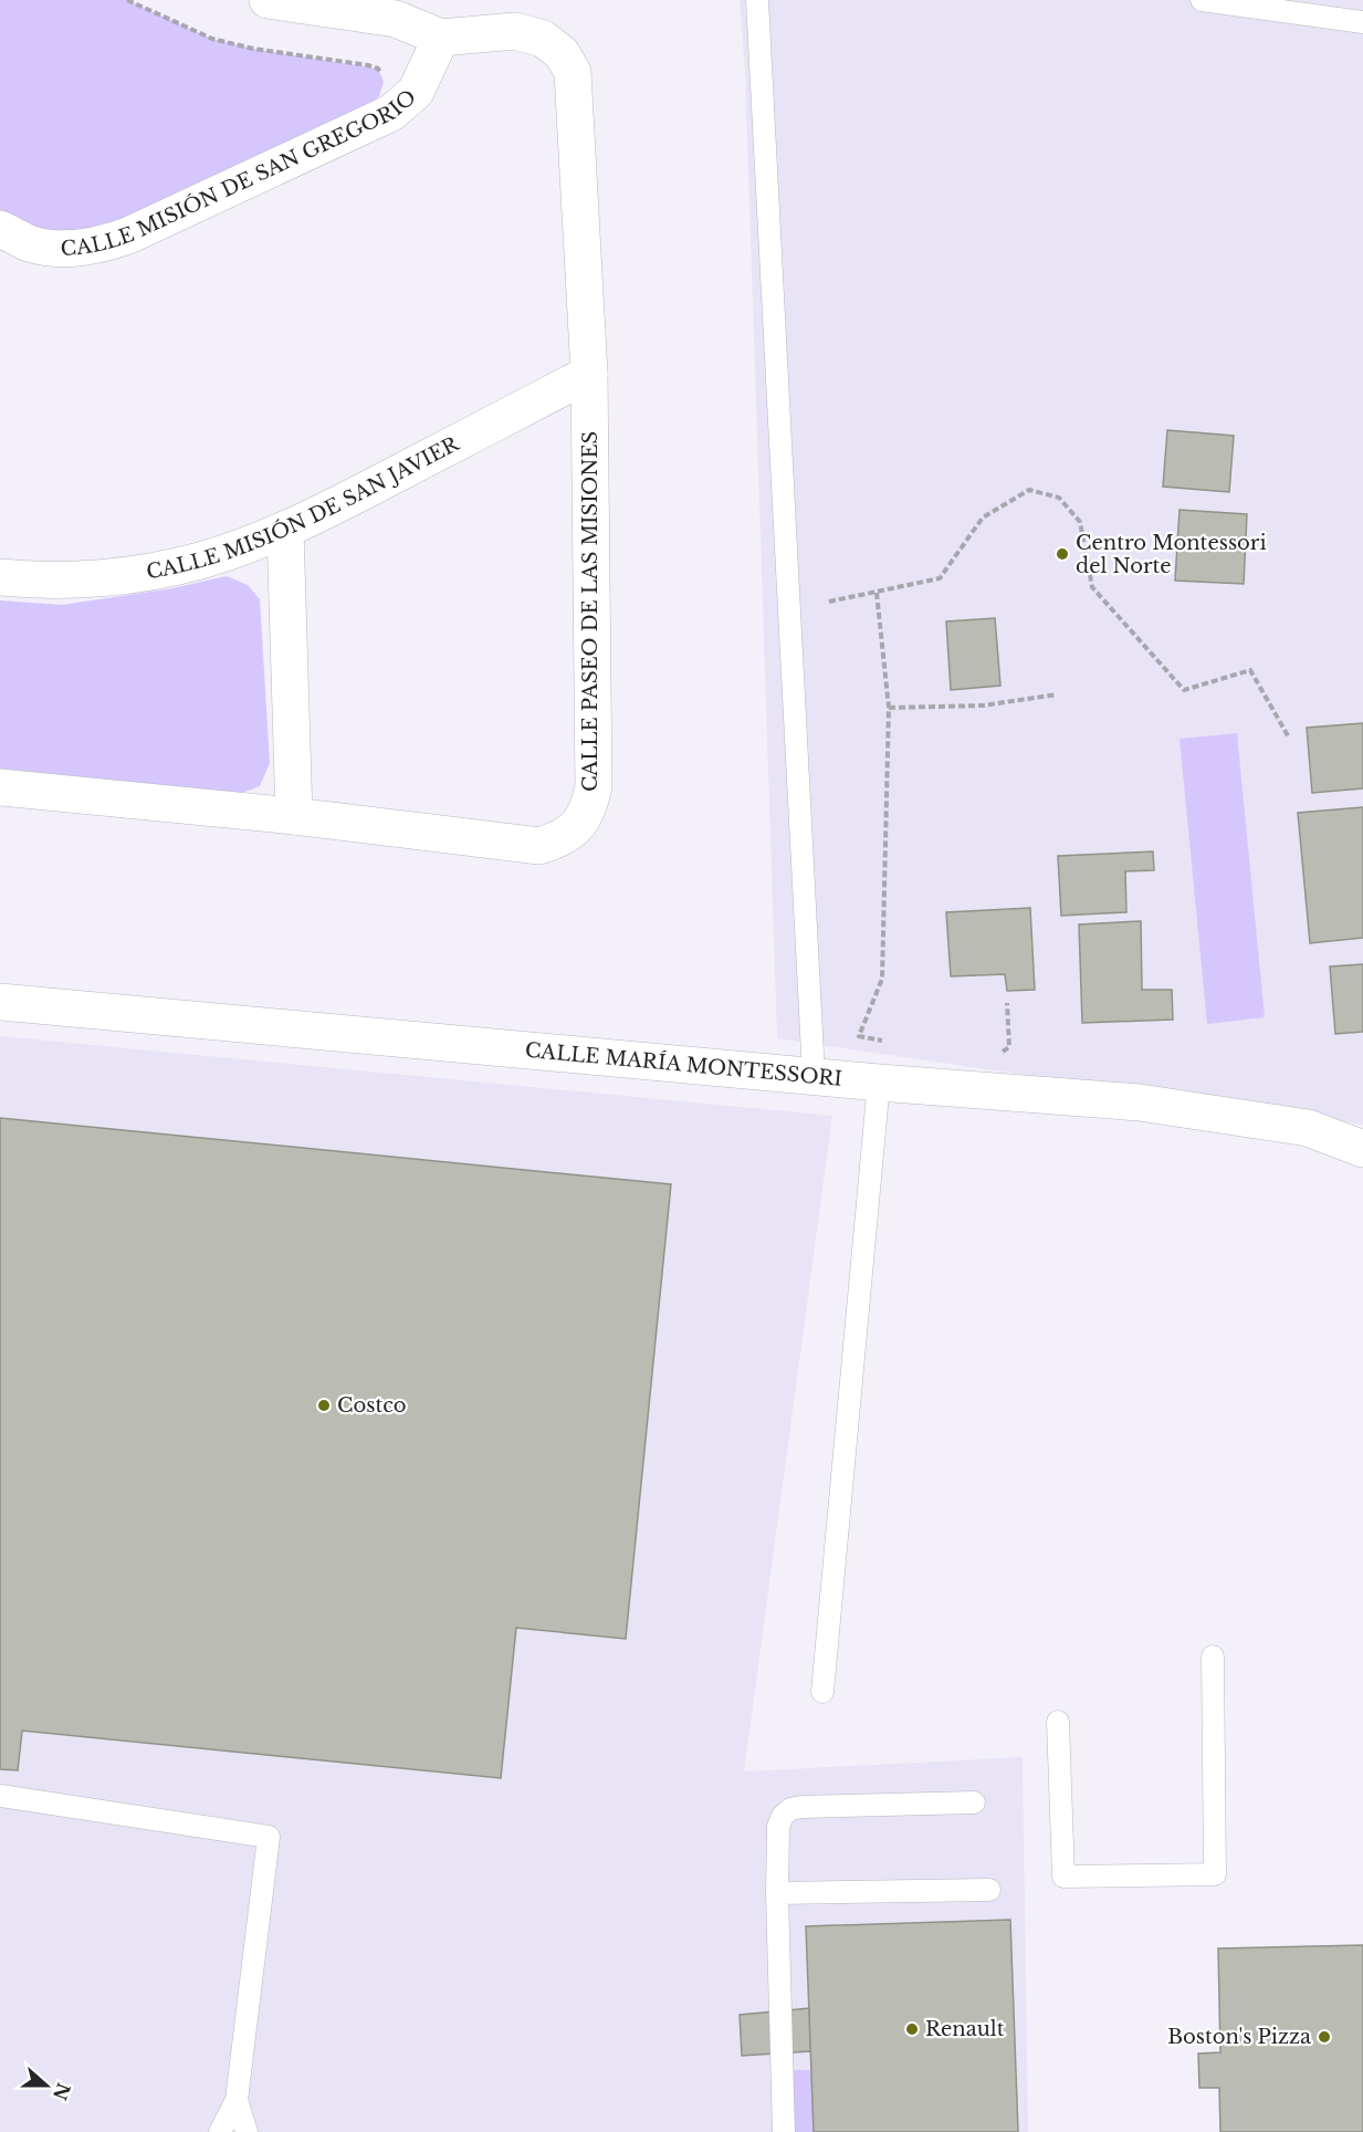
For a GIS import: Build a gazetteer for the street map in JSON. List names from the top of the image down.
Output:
{
  "streets": {
    "street": [
      "CALLE MISIÓN DE SAN GREGORIO",
      "CALLE MISIÓN DE SAN JAVIER",
      "CALLE PASEO DE LAS MISIONES",
      "CALLE MARÍA MONTESSORI"
    ]
  },
  "crossings": [
    ["CALLE MISIÓN DE SAN GREGORIO", "CALLE PASEO DE LAS MISIONES"],
    ["CALLE MISIÓN DE SAN JAVIER", "CALLE PASEO DE LAS MISIONES"]
  ],
  "places": [
    "Centro Montessori del Norte",
    "Costco",
    "Renault",
    "Boston's Pizza"
  ],
  "north": "right"
}
